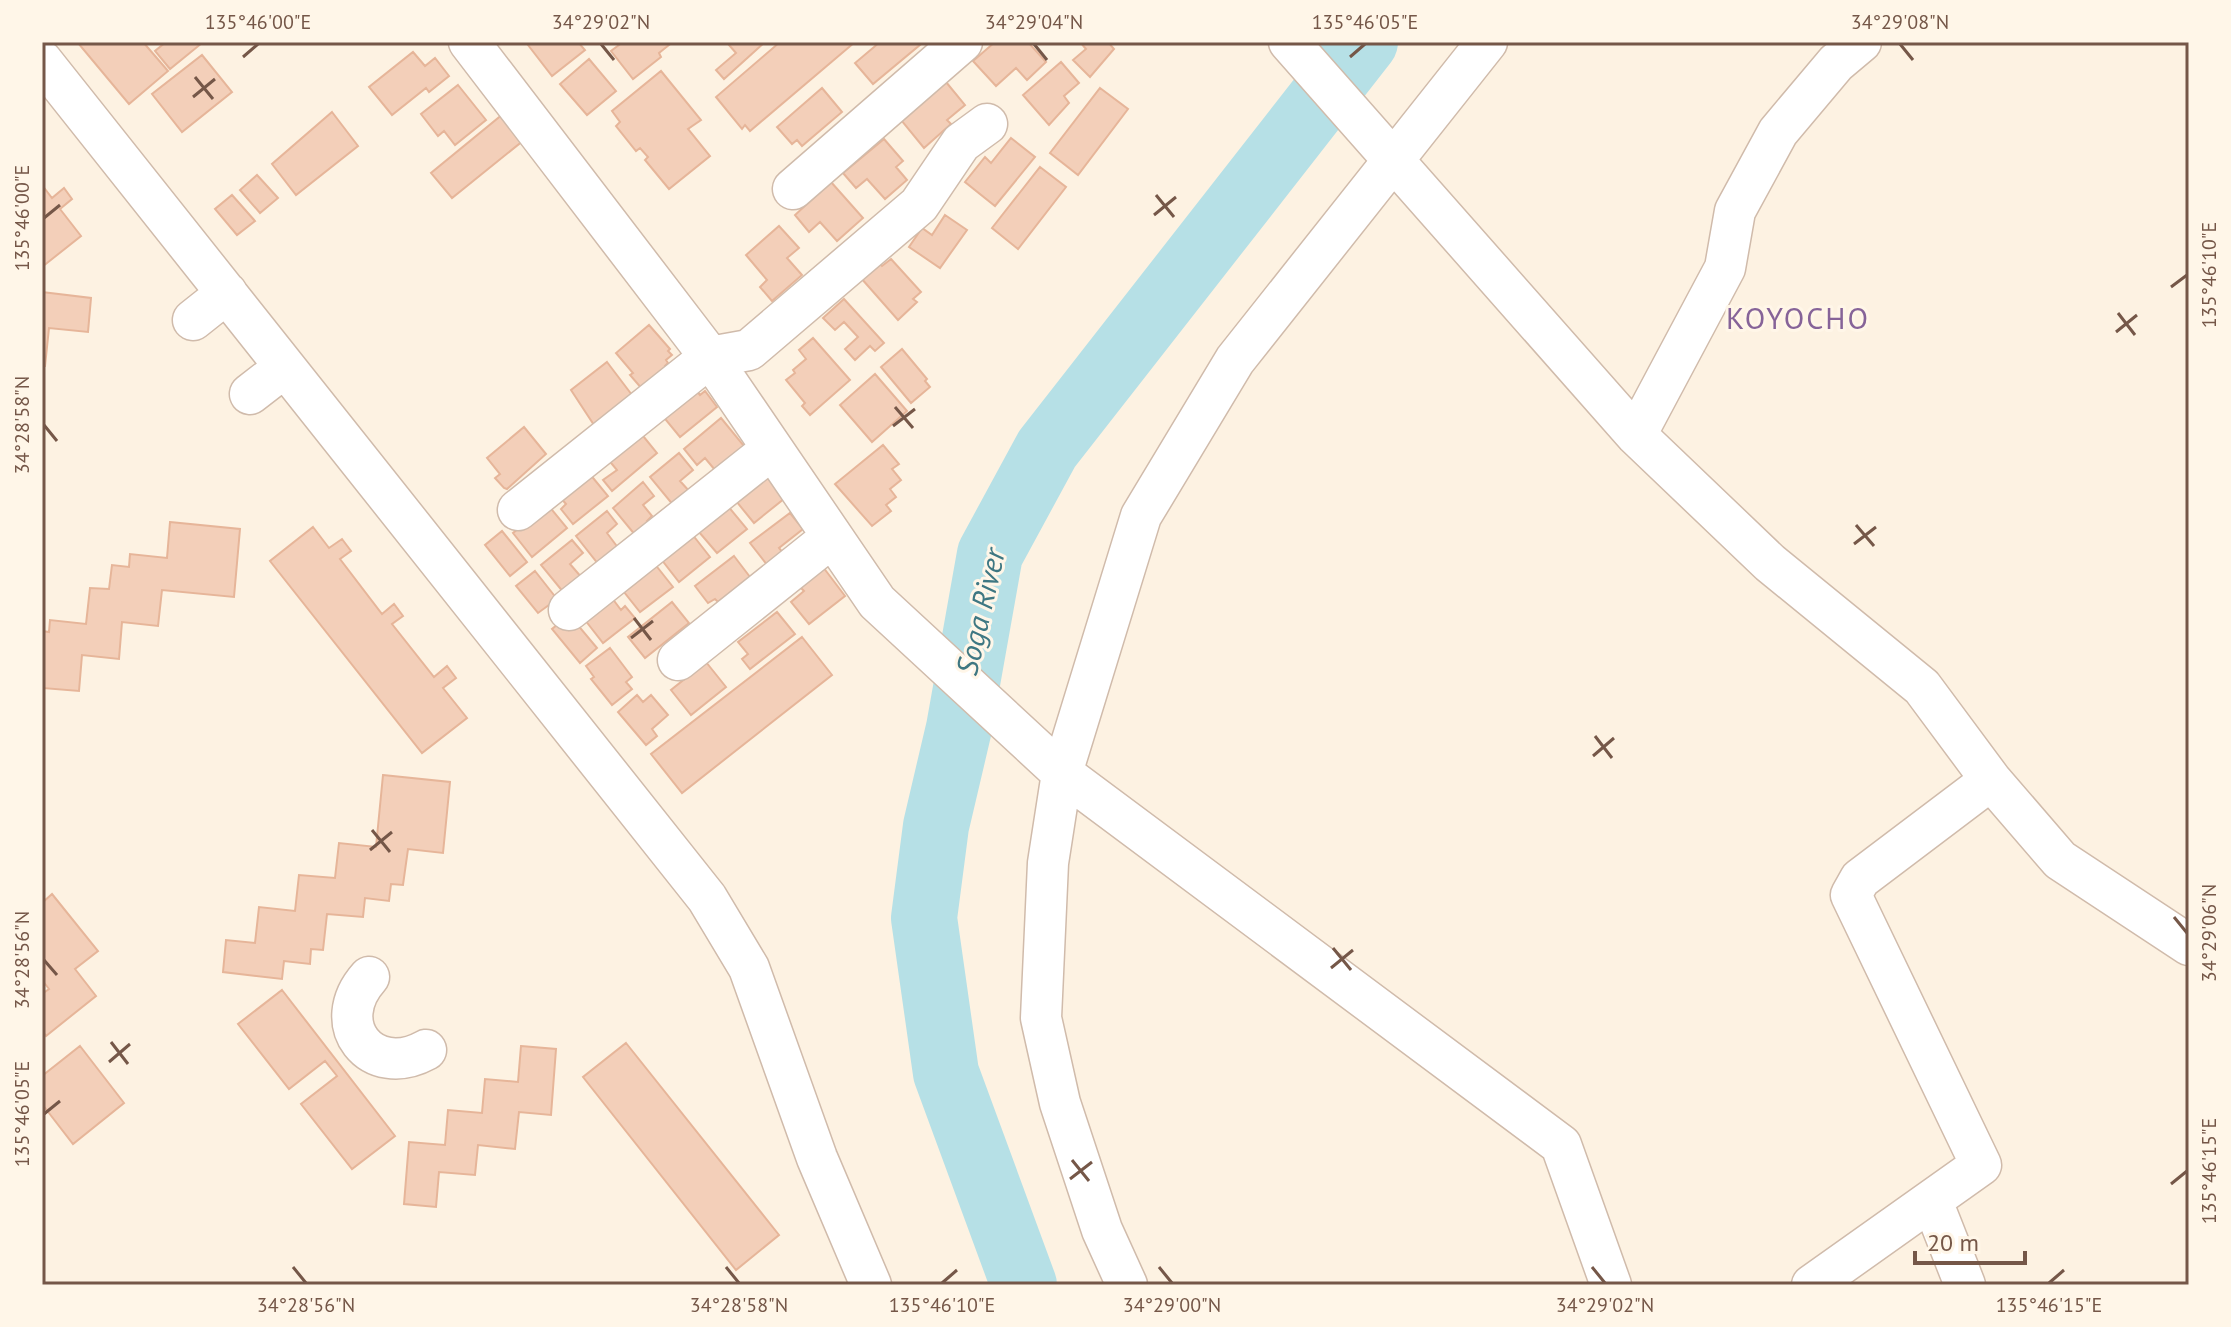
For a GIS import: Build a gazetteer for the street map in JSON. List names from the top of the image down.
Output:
{
  "districts": ["KOYOCHO"],
  "water": ["Soga River"],
  "scale_bar": "20 m",
  "coordinates": [
    "135°46'00\"E",
    "34°29'02\"N",
    "34°29'04\"N",
    "135°46'05\"E",
    "34°29'08\"N",
    "135°46'10\"E",
    "34°28'58\"N",
    "34°29'06\"N",
    "34°28'56\"N",
    "135°46'15\"E",
    "34°29'00\"N"
  ]
}
